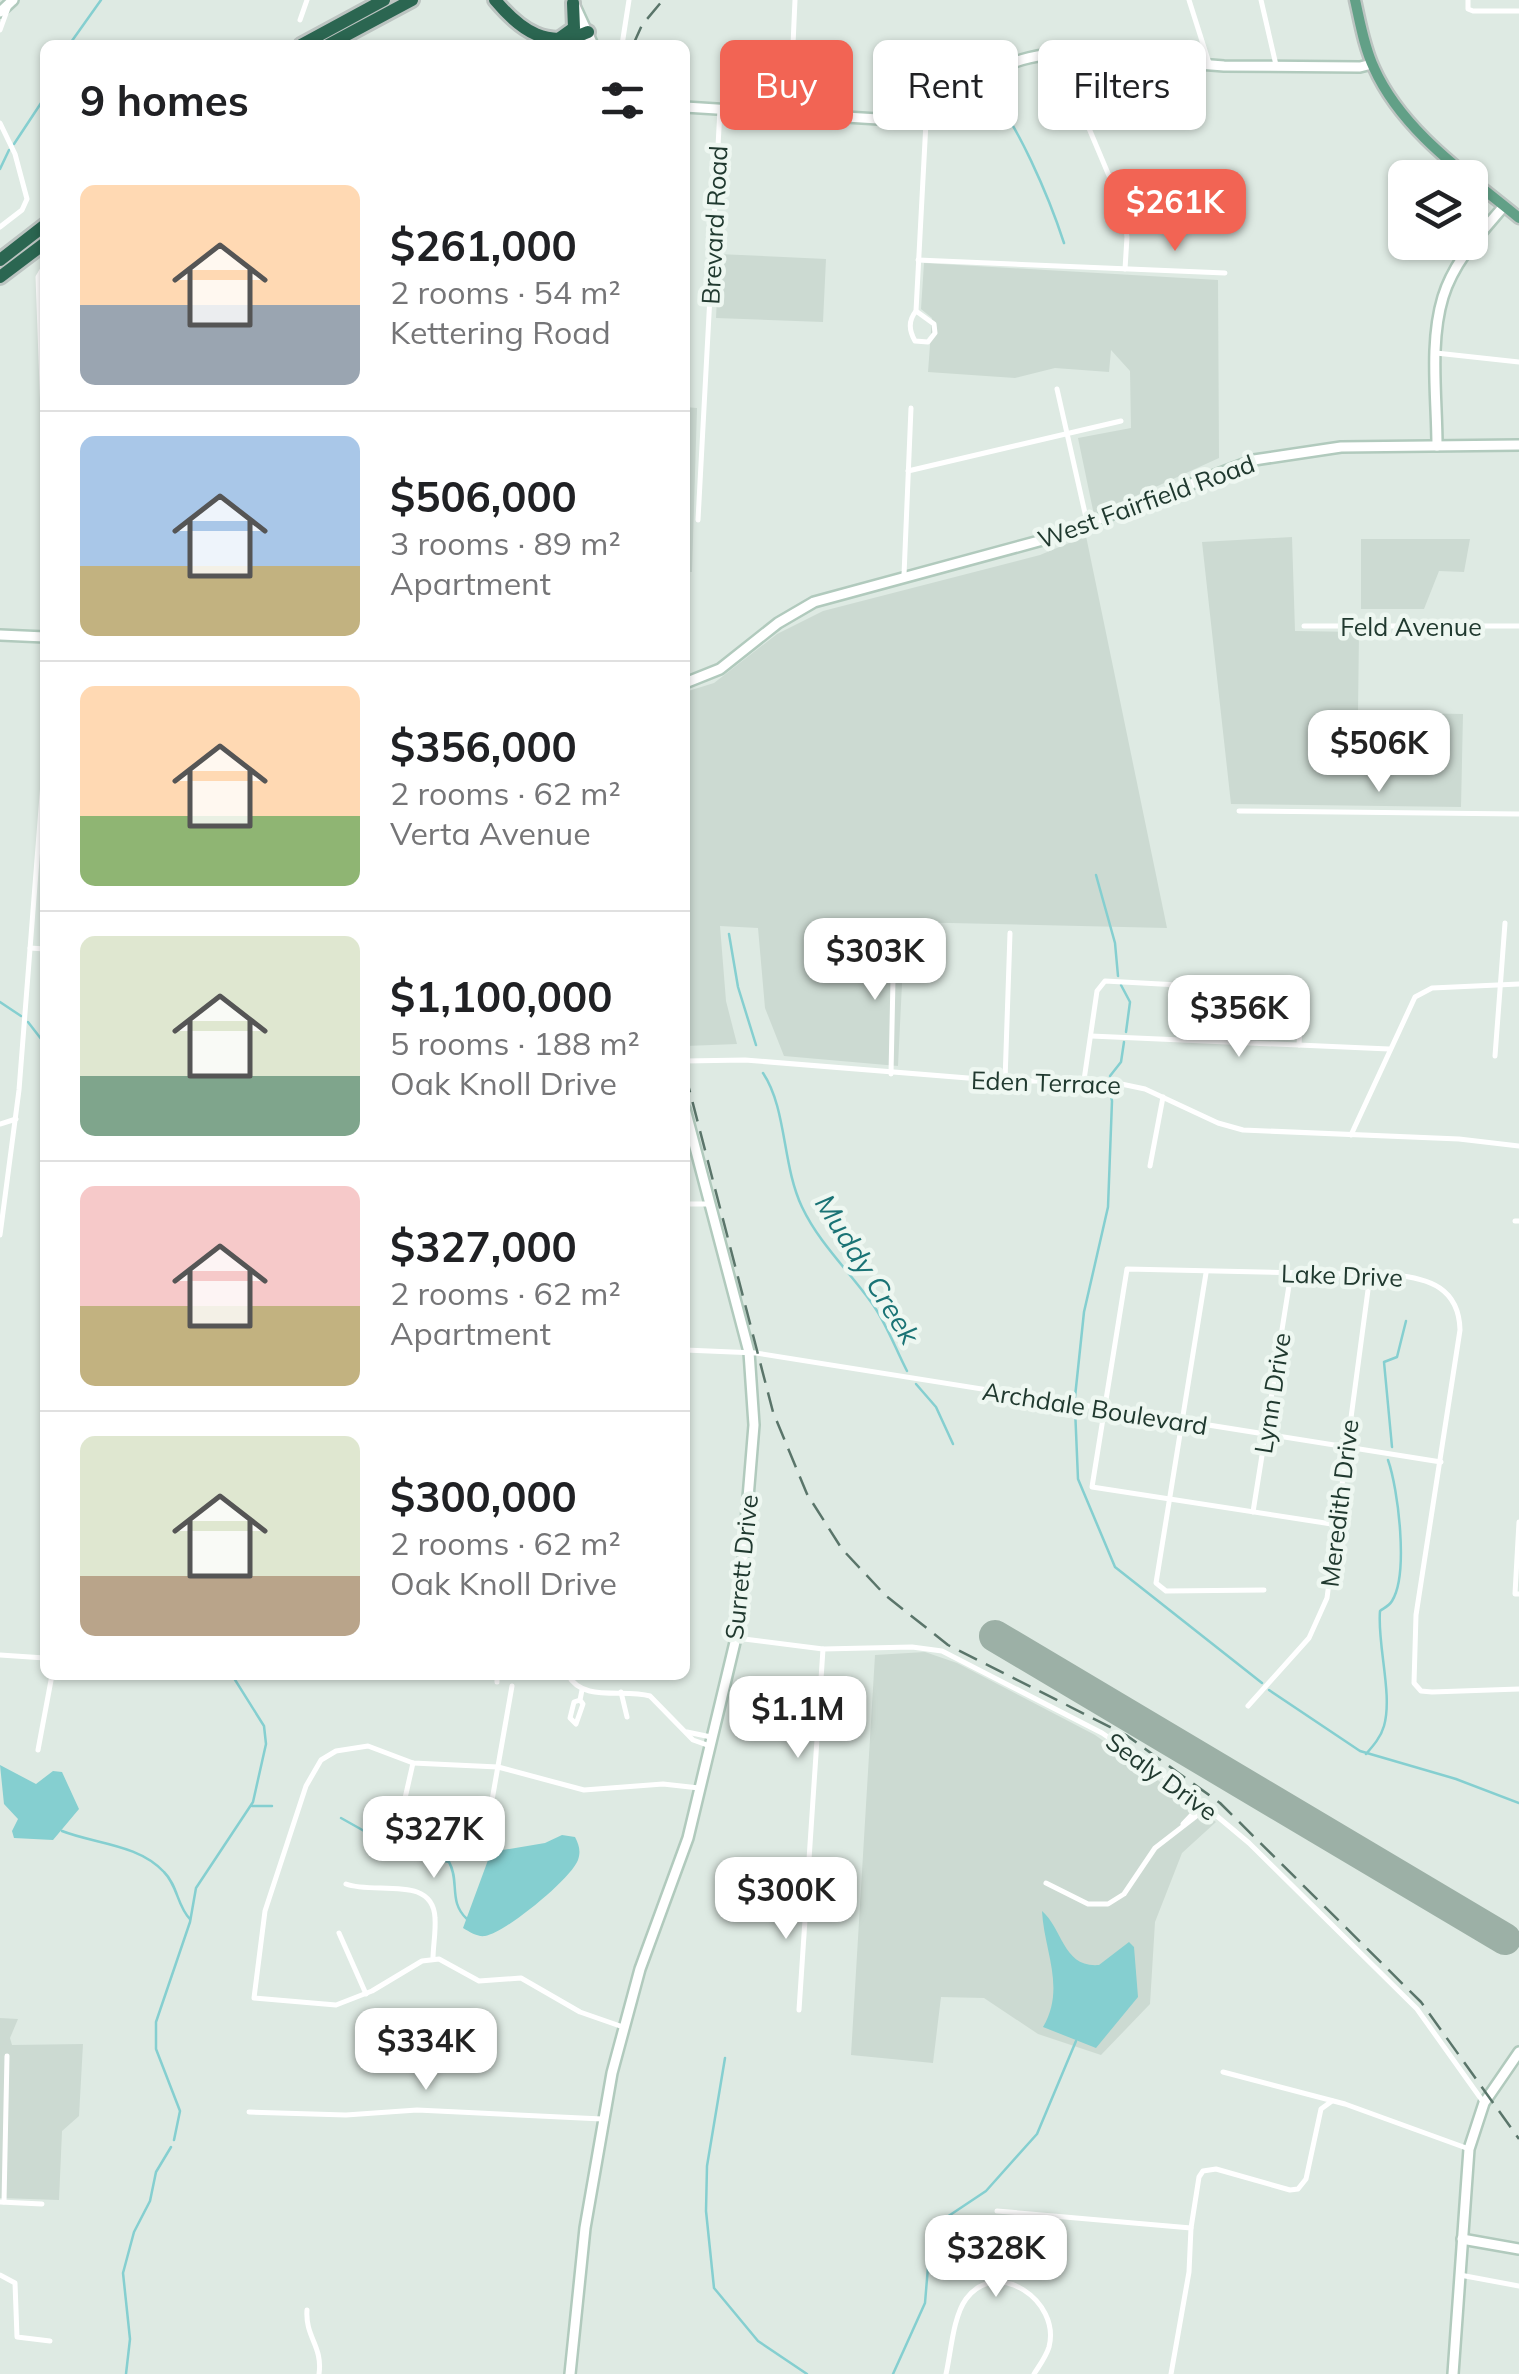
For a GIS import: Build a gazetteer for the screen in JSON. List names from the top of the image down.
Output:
{
  "streets": {
    "street": [
      "Brevard Road",
      "West Fairfield Road",
      "Feld Avenue",
      "Eden Terrace",
      "Lake Drive",
      "Lynn Drive",
      "Archdale Boulevard",
      "Meredith Drive",
      "Surrett Drive",
      "Sealy Drive"
    ]
  },
  "crossings": [
    ["Lake Drive", "Lynn Drive"],
    ["Lake Drive", "Archdale Boulevard"],
    ["Lake Drive", "Meredith Drive"],
    ["Lynn Drive", "Archdale Boulevard"],
    ["Archdale Boulevard", "Meredith Drive"],
    ["Archdale Boulevard", "Surrett Drive"],
    ["Surrett Drive", "Sealy Drive"]
  ],
  "water": ["Muddy Creek"],
  "page": {
    "chip": ["Buy", "Rent", "Filters"],
    "heading": "9 homes",
    "list": [
      {
        "name": "$261,000",
        "note": "2 rooms · 54 m² · Kettering Road"
      },
      {
        "name": "$506,000",
        "note": "3 rooms · 89 m² · Apartment"
      },
      {
        "name": "$356,000",
        "note": "2 rooms · 62 m² · Verta Avenue"
      },
      {
        "name": "$1,100,000",
        "note": "5 rooms · 188 m² · Oak Knoll Drive"
      },
      {
        "name": "$327,000",
        "note": "2 rooms · 62 m² · Apartment"
      },
      {
        "name": "$300,000",
        "note": "2 rooms · 62 m² · Oak Knoll Drive"
      }
    ],
    "price": [
      "$261K",
      "$506K",
      "$303K",
      "$356K",
      "$1.1M",
      "$327K",
      "$300K",
      "$334K",
      "$328K"
    ]
  }
}
